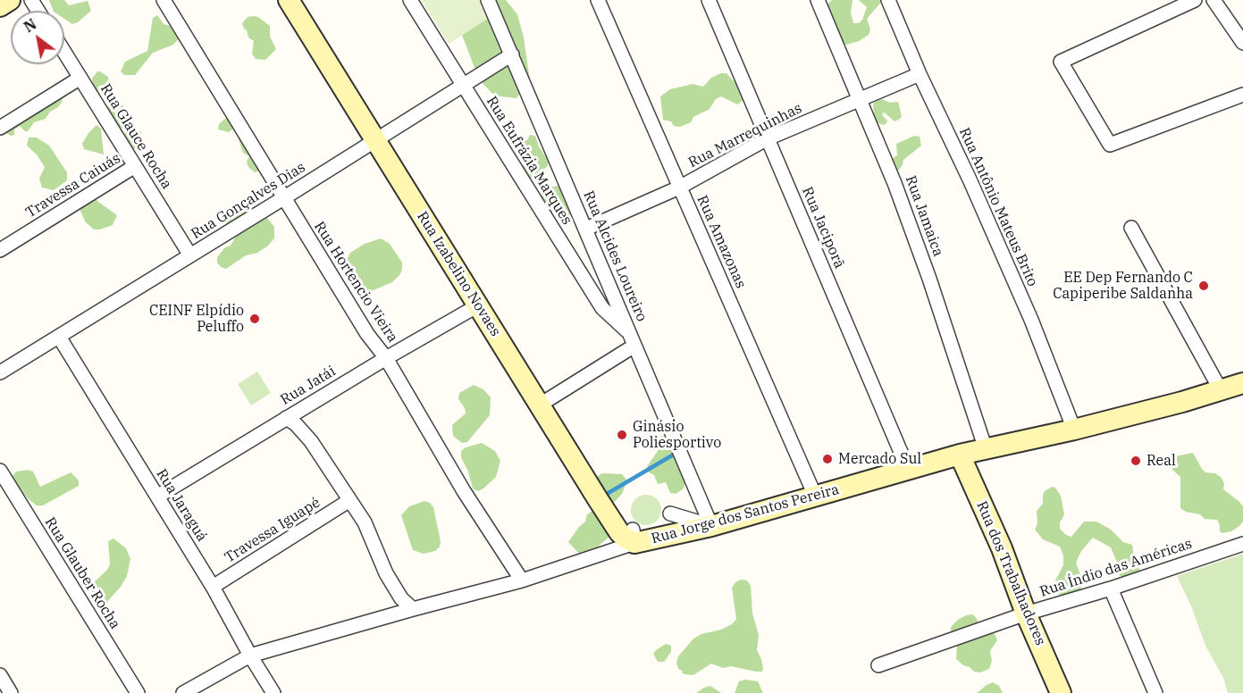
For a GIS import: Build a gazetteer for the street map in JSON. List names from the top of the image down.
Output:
{
  "streets": {
    "street": [
      "Rua Marrequinhas",
      "Rua Glauce Rocha",
      "Rua Eufrázia Marques",
      "Travessa Caiuás",
      "Rua Gonçalves Dias",
      "Rua Antônio Mateus Brito",
      "Rua Jamaica",
      "Rua Jaciporã",
      "Rua Amazonas",
      "Rua Alcides Loureiro",
      "Rua Izabelino Novaes",
      "Rua Hortencio Vieira",
      "Rua Jatái",
      "Rua Jaraguá",
      "Rua Jorge dos Santos Pereira",
      "Travessa Iguapé",
      "Rua Índio das Américas",
      "Rua Glauber Rocha",
      "Rua dos Trabalhadores"
    ]
  },
  "crossings": [
    ["Rua Marrequinhas", "Rua Antônio Mateus Brito"],
    ["Rua Marrequinhas", "Rua Jamaica"],
    ["Rua Marrequinhas", "Rua Jaciporã"],
    ["Rua Marrequinhas", "Rua Amazonas"],
    ["Rua Marrequinhas", "Rua Alcides Loureiro"],
    ["Rua Glauce Rocha", "Travessa Caiuás"],
    ["Rua Glauce Rocha", "Rua Gonçalves Dias"],
    ["Rua Eufrázia Marques", "Rua Gonçalves Dias"],
    ["Rua Eufrázia Marques", "Rua Alcides Loureiro"],
    ["Rua Gonçalves Dias", "Rua Alcides Loureiro"],
    ["Rua Gonçalves Dias", "Rua Izabelino Novaes"],
    ["Rua Gonçalves Dias", "Rua Hortencio Vieira"],
    ["Rua Gonçalves Dias", "Rua Jaraguá"],
    ["Rua Antônio Mateus Brito", "Rua Jorge dos Santos Pereira"],
    ["Rua Jamaica", "Rua Jorge dos Santos Pereira"],
    ["Rua Jaciporã", "Rua Jorge dos Santos Pereira"],
    ["Rua Amazonas", "Rua Jorge dos Santos Pereira"],
    ["Rua Alcides Loureiro", "Rua Jorge dos Santos Pereira"],
    ["Rua Izabelino Novaes", "Rua Jatái"],
    ["Rua Izabelino Novaes", "Rua Jorge dos Santos Pereira"],
    ["Rua Hortencio Vieira", "Rua Jatái"],
    ["Rua Hortencio Vieira", "Rua Jorge dos Santos Pereira"],
    ["Rua Jatái", "Rua Jaraguá"],
    ["Rua Jaraguá", "Rua Jorge dos Santos Pereira"],
    ["Rua Jaraguá", "Travessa Iguapé"],
    ["Rua Jorge dos Santos Pereira", "Rua dos Trabalhadores"],
    ["Rua Índio das Américas", "Rua dos Trabalhadores"]
  ],
  "places": [
    "EE Dep Fernando C Capiperibe Saldanha",
    "CEINF Elpídio Peluffo",
    "Ginásio Poliesportivo",
    "Mercado Sul",
    "Real"
  ],
  "north": "top left"
}
